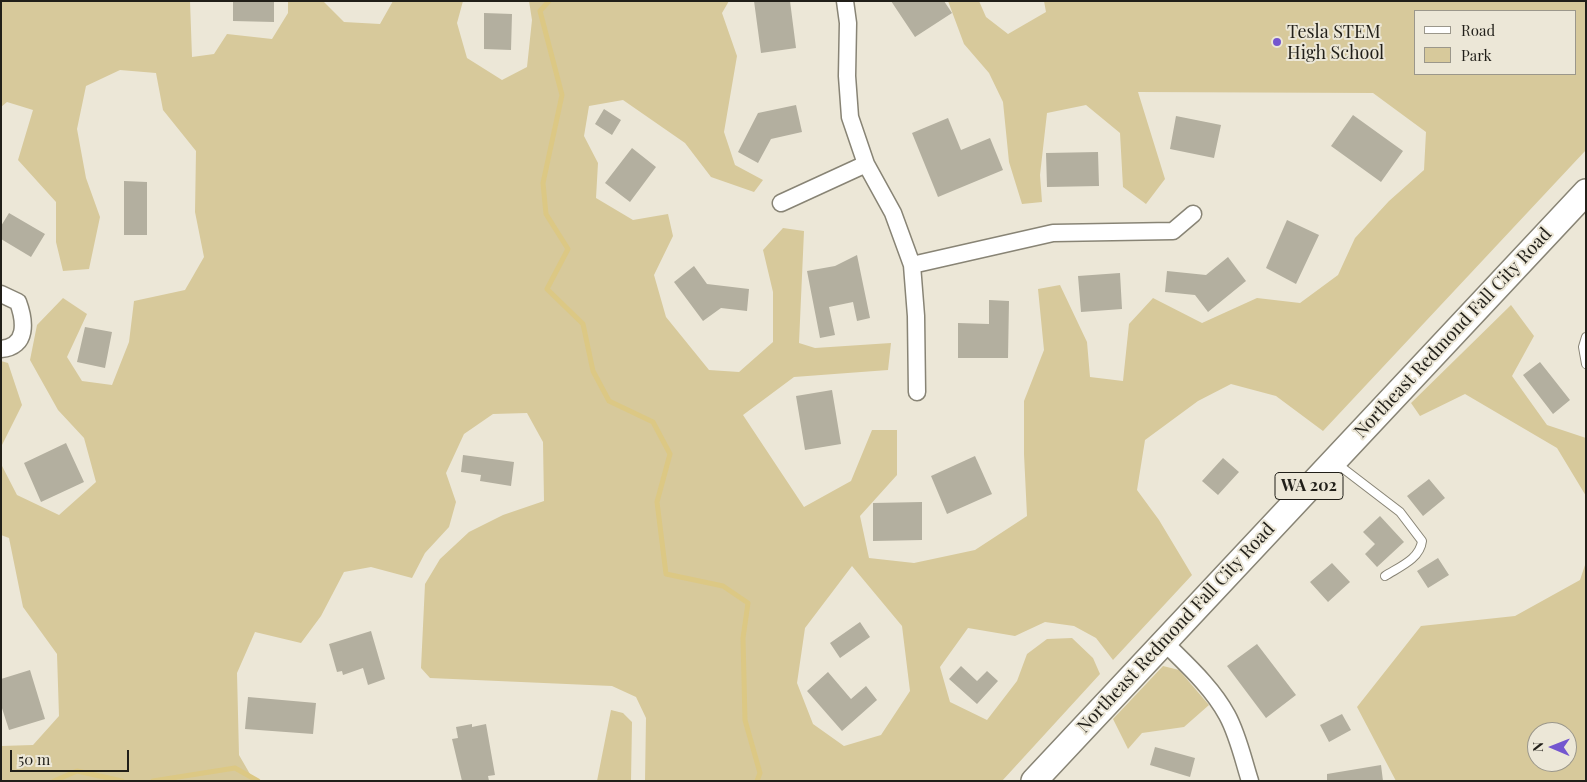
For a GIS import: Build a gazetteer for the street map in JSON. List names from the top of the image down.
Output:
{
  "streets": {
    "main road": ["Northeast Redmond Fall City Road", "WA 202"]
  },
  "places": ["Tesla STEM High School"],
  "legend": ["Road", "Park"],
  "scale_bar": "50 m",
  "north": "left"
}
